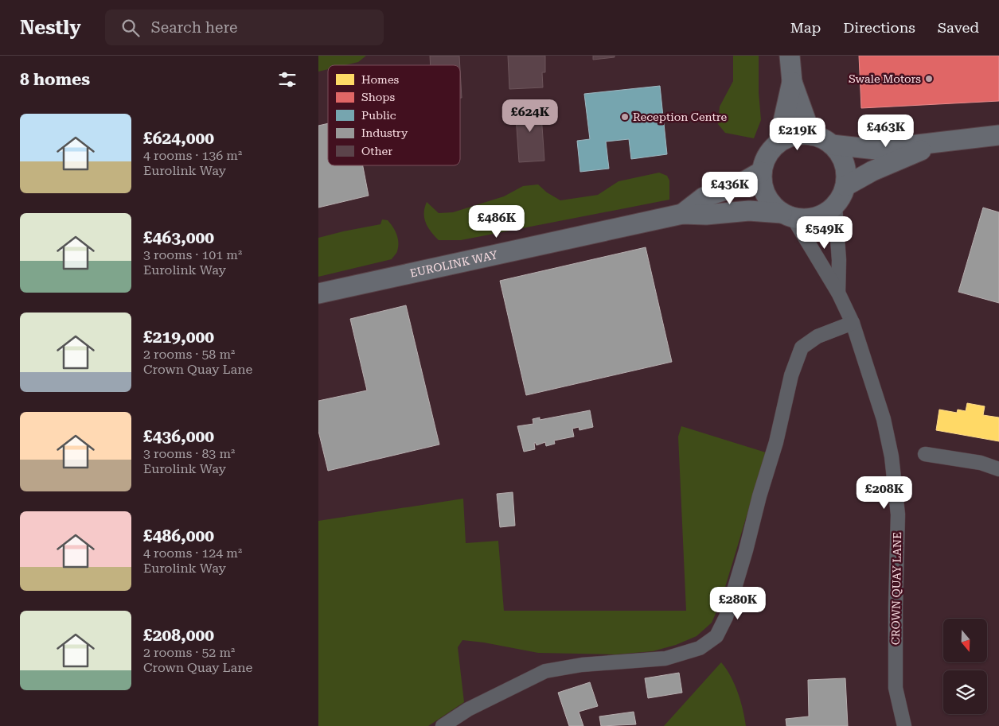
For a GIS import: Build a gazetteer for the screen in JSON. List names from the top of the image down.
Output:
{
  "streets": {
    "main road": ["EUROLINK WAY"],
    "street": ["CROWN QUAY LANE"]
  },
  "crossings": [
    ["EUROLINK WAY", "CROWN QUAY LANE"]
  ],
  "places": ["Swale Motors", "Reception Centre"],
  "legend": [
    "Homes",
    "Shops",
    "Public",
    "Industry",
    "Other"
  ],
  "north": "bottom",
  "page": {
    "header": "Nestly",
    "search": "Search here",
    "nav": ["Map", "Directions", "Saved"],
    "heading": "8 homes",
    "price": [
      "£624K",
      "£463K",
      "£219K",
      "£436K",
      "£486K",
      "£549K",
      "£208K",
      "£280K"
    ],
    "list": [
      {
        "name": "£624,000",
        "note": "4 rooms · 136 m² · Eurolink Way"
      },
      {
        "name": "£463,000",
        "note": "3 rooms · 101 m² · Eurolink Way"
      },
      {
        "name": "£219,000",
        "note": "2 rooms · 58 m² · Crown Quay Lane"
      },
      {
        "name": "£436,000",
        "note": "3 rooms · 83 m² · Eurolink Way"
      },
      {
        "name": "£486,000",
        "note": "4 rooms · 124 m² · Eurolink Way"
      },
      {
        "name": "£208,000",
        "note": "2 rooms · 52 m² · Crown Quay Lane"
      }
    ]
  }
}
